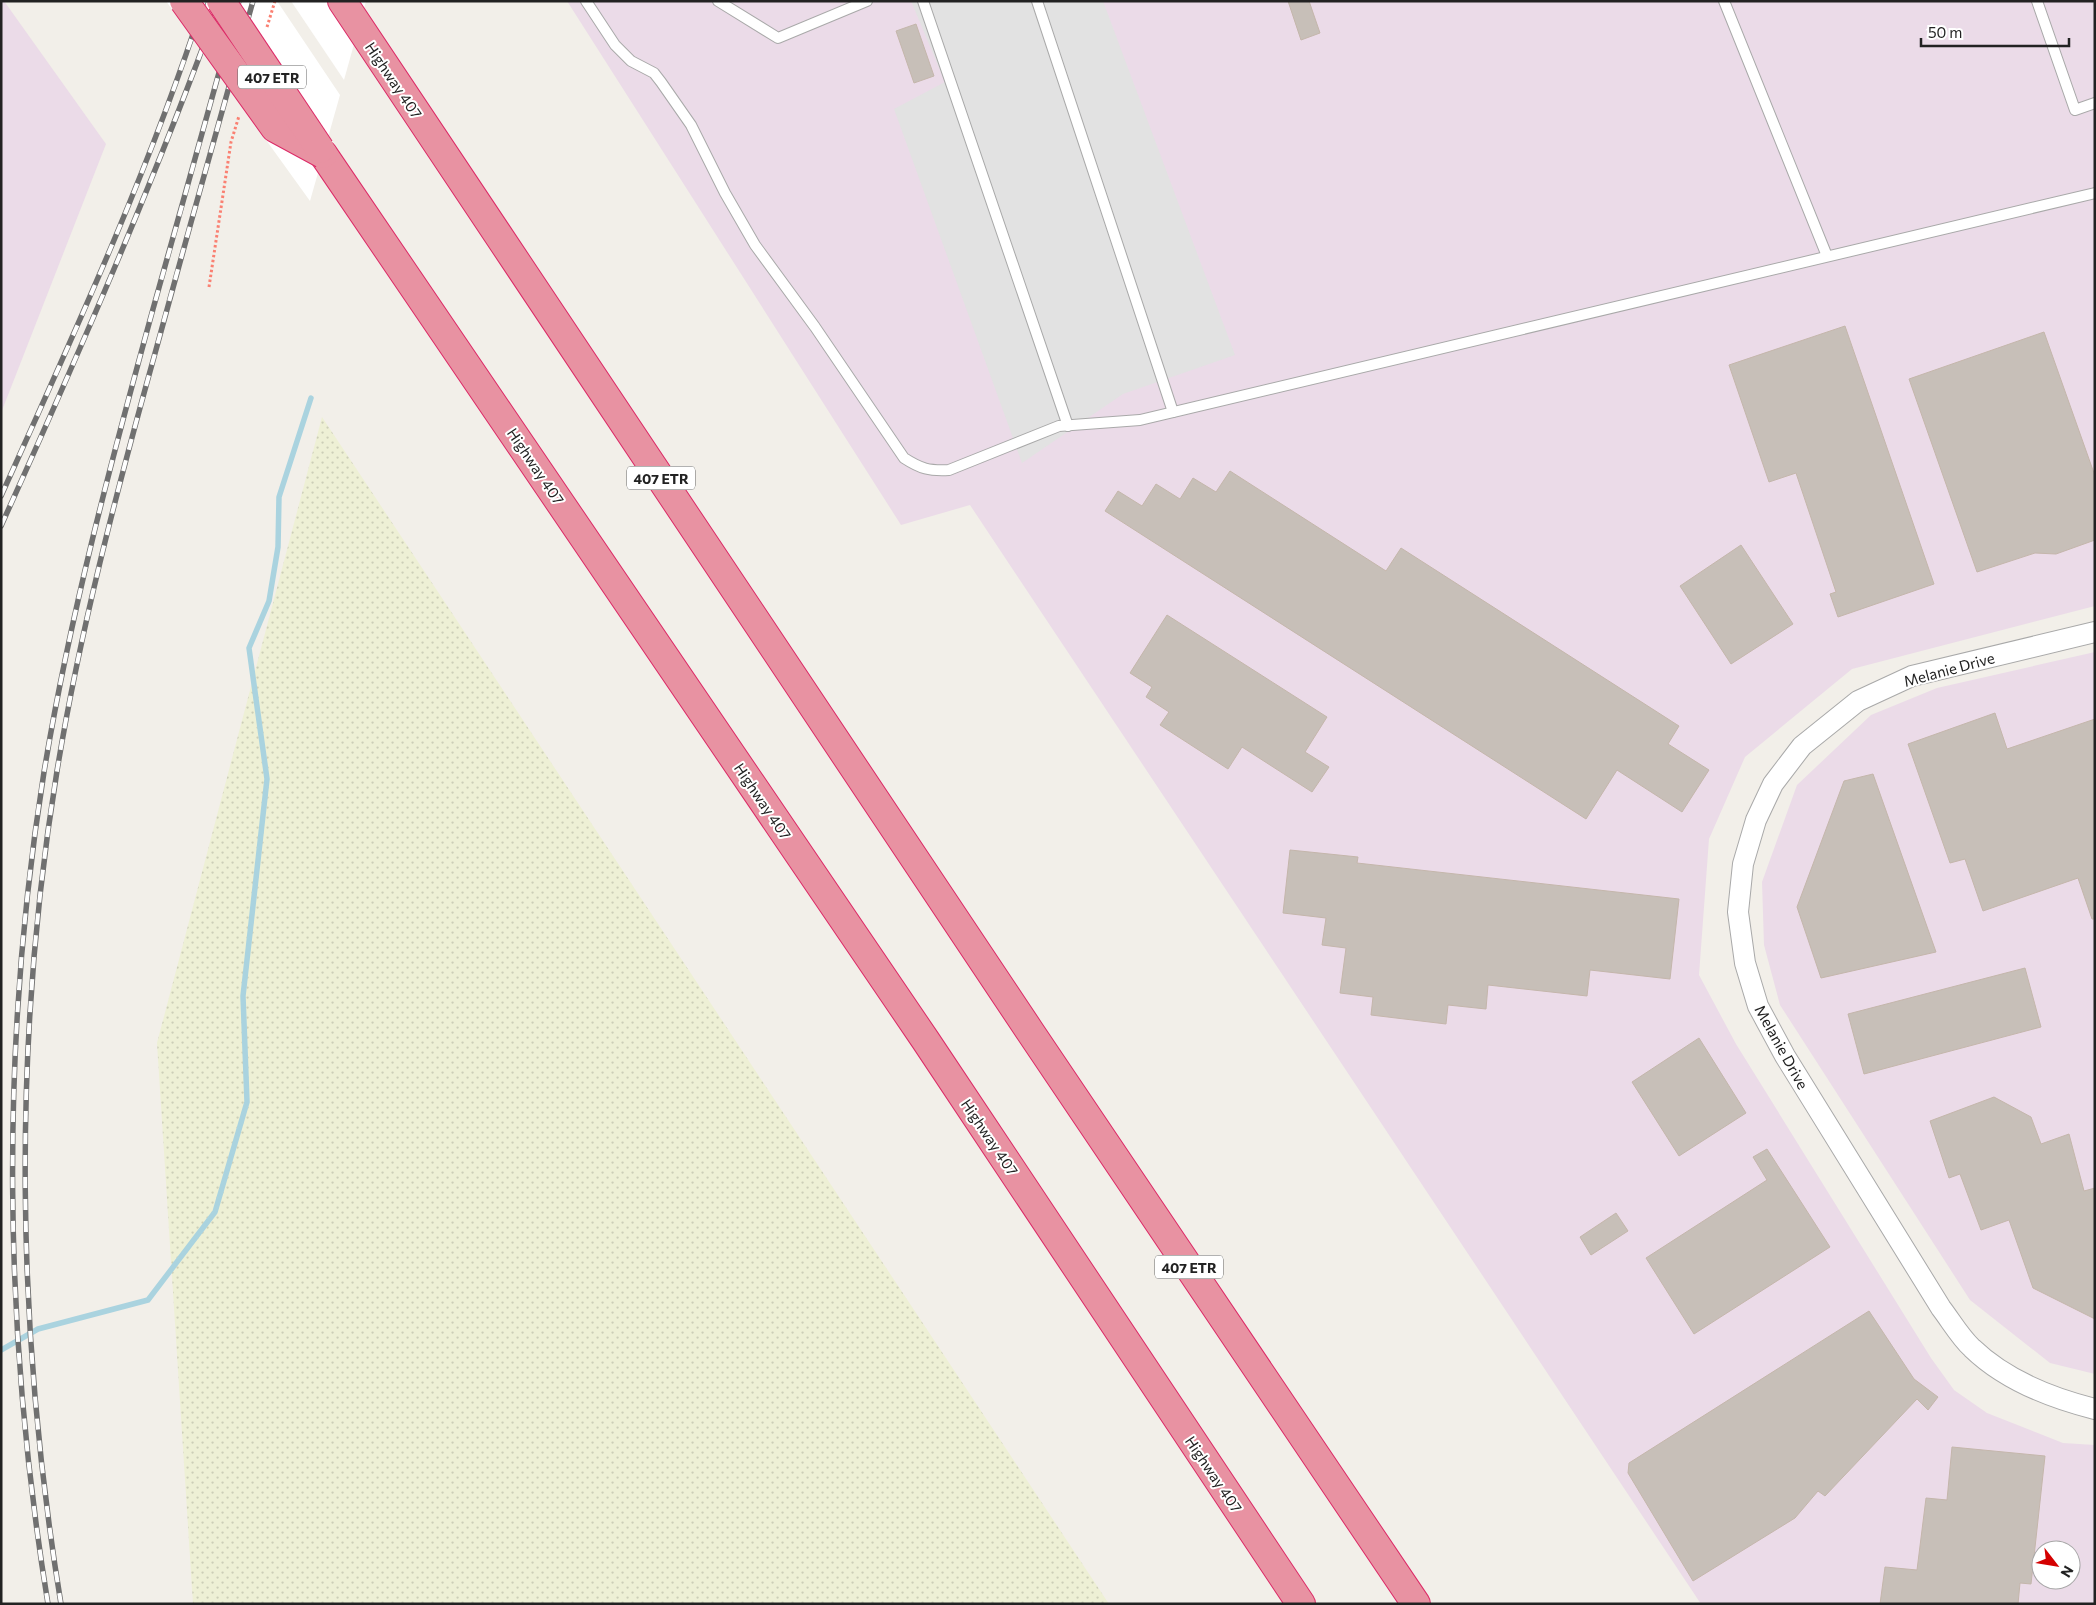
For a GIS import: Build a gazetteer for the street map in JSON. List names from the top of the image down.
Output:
{
  "streets": {
    "highway": ["407 ETR", "Highway 407"],
    "street": ["Melanie Drive"]
  },
  "scale_bar": "50 m",
  "north": "bottom right"
}
